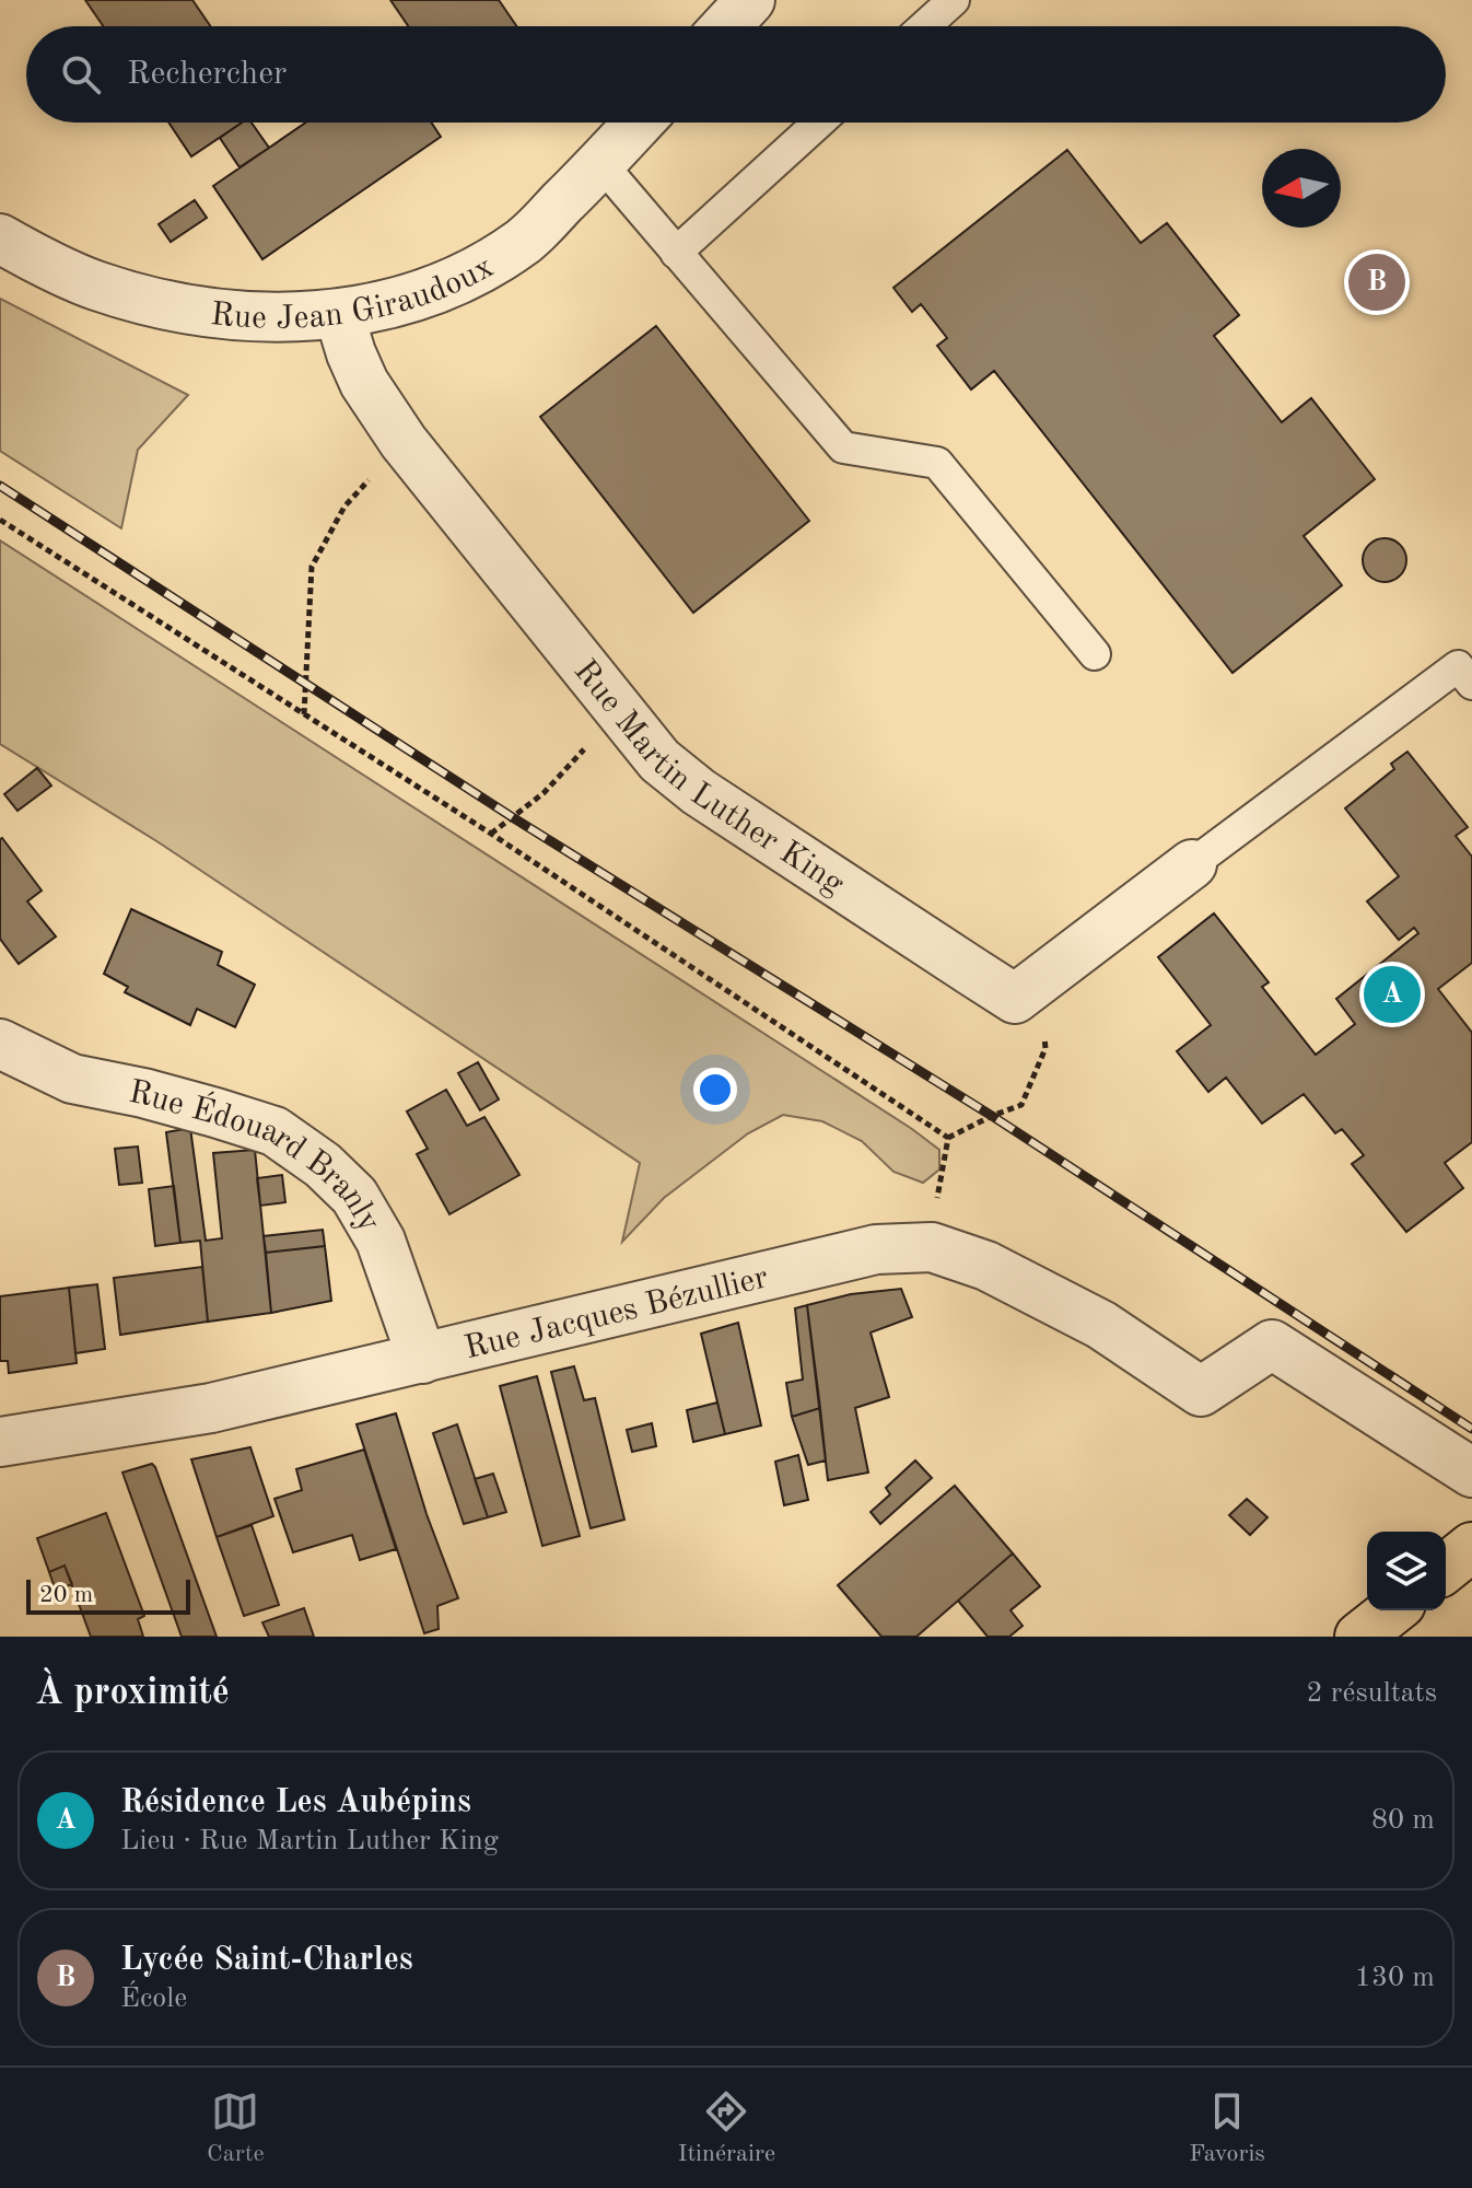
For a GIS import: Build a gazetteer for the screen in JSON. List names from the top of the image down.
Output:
{
  "streets": {
    "street": [
      "Rue Jean Giraudoux",
      "Rue Martin Luther King",
      "Rue Édouard Branly",
      "Rue Jacques Bézullier"
    ]
  },
  "crossings": [
    ["Rue Jean Giraudoux", "Rue Martin Luther King"],
    ["Rue Édouard Branly", "Rue Jacques Bézullier"]
  ],
  "scale_bar": "20 m",
  "north": "left",
  "page": {
    "search": "Rechercher",
    "pins": ["B", "A"],
    "scale": "20 m",
    "heading": ["À proximité", "2 résultats"],
    "list": [
      {
        "mark": "A",
        "name": "Résidence Les Aubépins",
        "note": "Lieu · Rue Martin Luther King",
        "value": "80 m"
      },
      {
        "mark": "B",
        "name": "Lycée Saint-Charles",
        "note": "École",
        "value": "130 m"
      }
    ],
    "nav": ["Carte", "Itinéraire", "Favoris"]
  }
}
